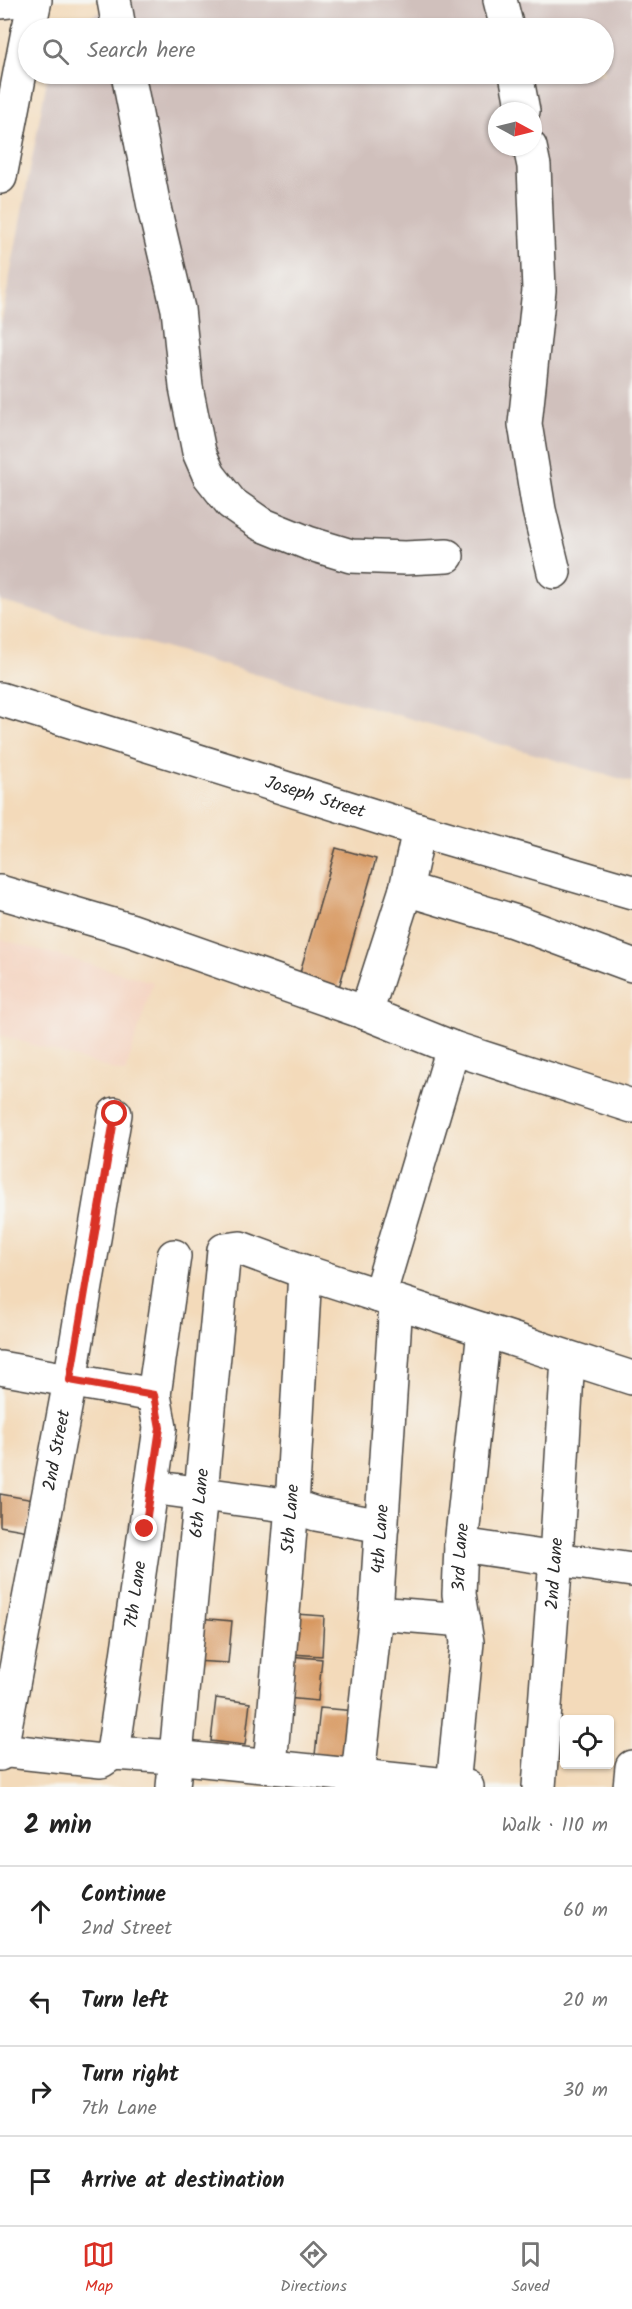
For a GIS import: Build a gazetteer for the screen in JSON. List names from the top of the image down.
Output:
{
  "streets": {
    "street": [
      "Joseph Street",
      "2nd Street",
      "6th Lane",
      "5th Lane",
      "4th Lane",
      "3rd Lane",
      "2nd Lane",
      "7th Lane"
    ]
  },
  "crossings": [
    ["6th Lane", "5th Lane"]
  ],
  "north": "right",
  "page": {
    "search": "Search here",
    "heading": ["2 min", "Walk · 110 m"],
    "list": [
      ["Continue", "2nd Street", "60 m"],
      ["Turn left", "20 m"],
      ["Turn right", "7th Lane", "30 m"],
      "Arrive at destination"
    ],
    "nav": ["Map", "Directions", "Saved"]
  }
}
